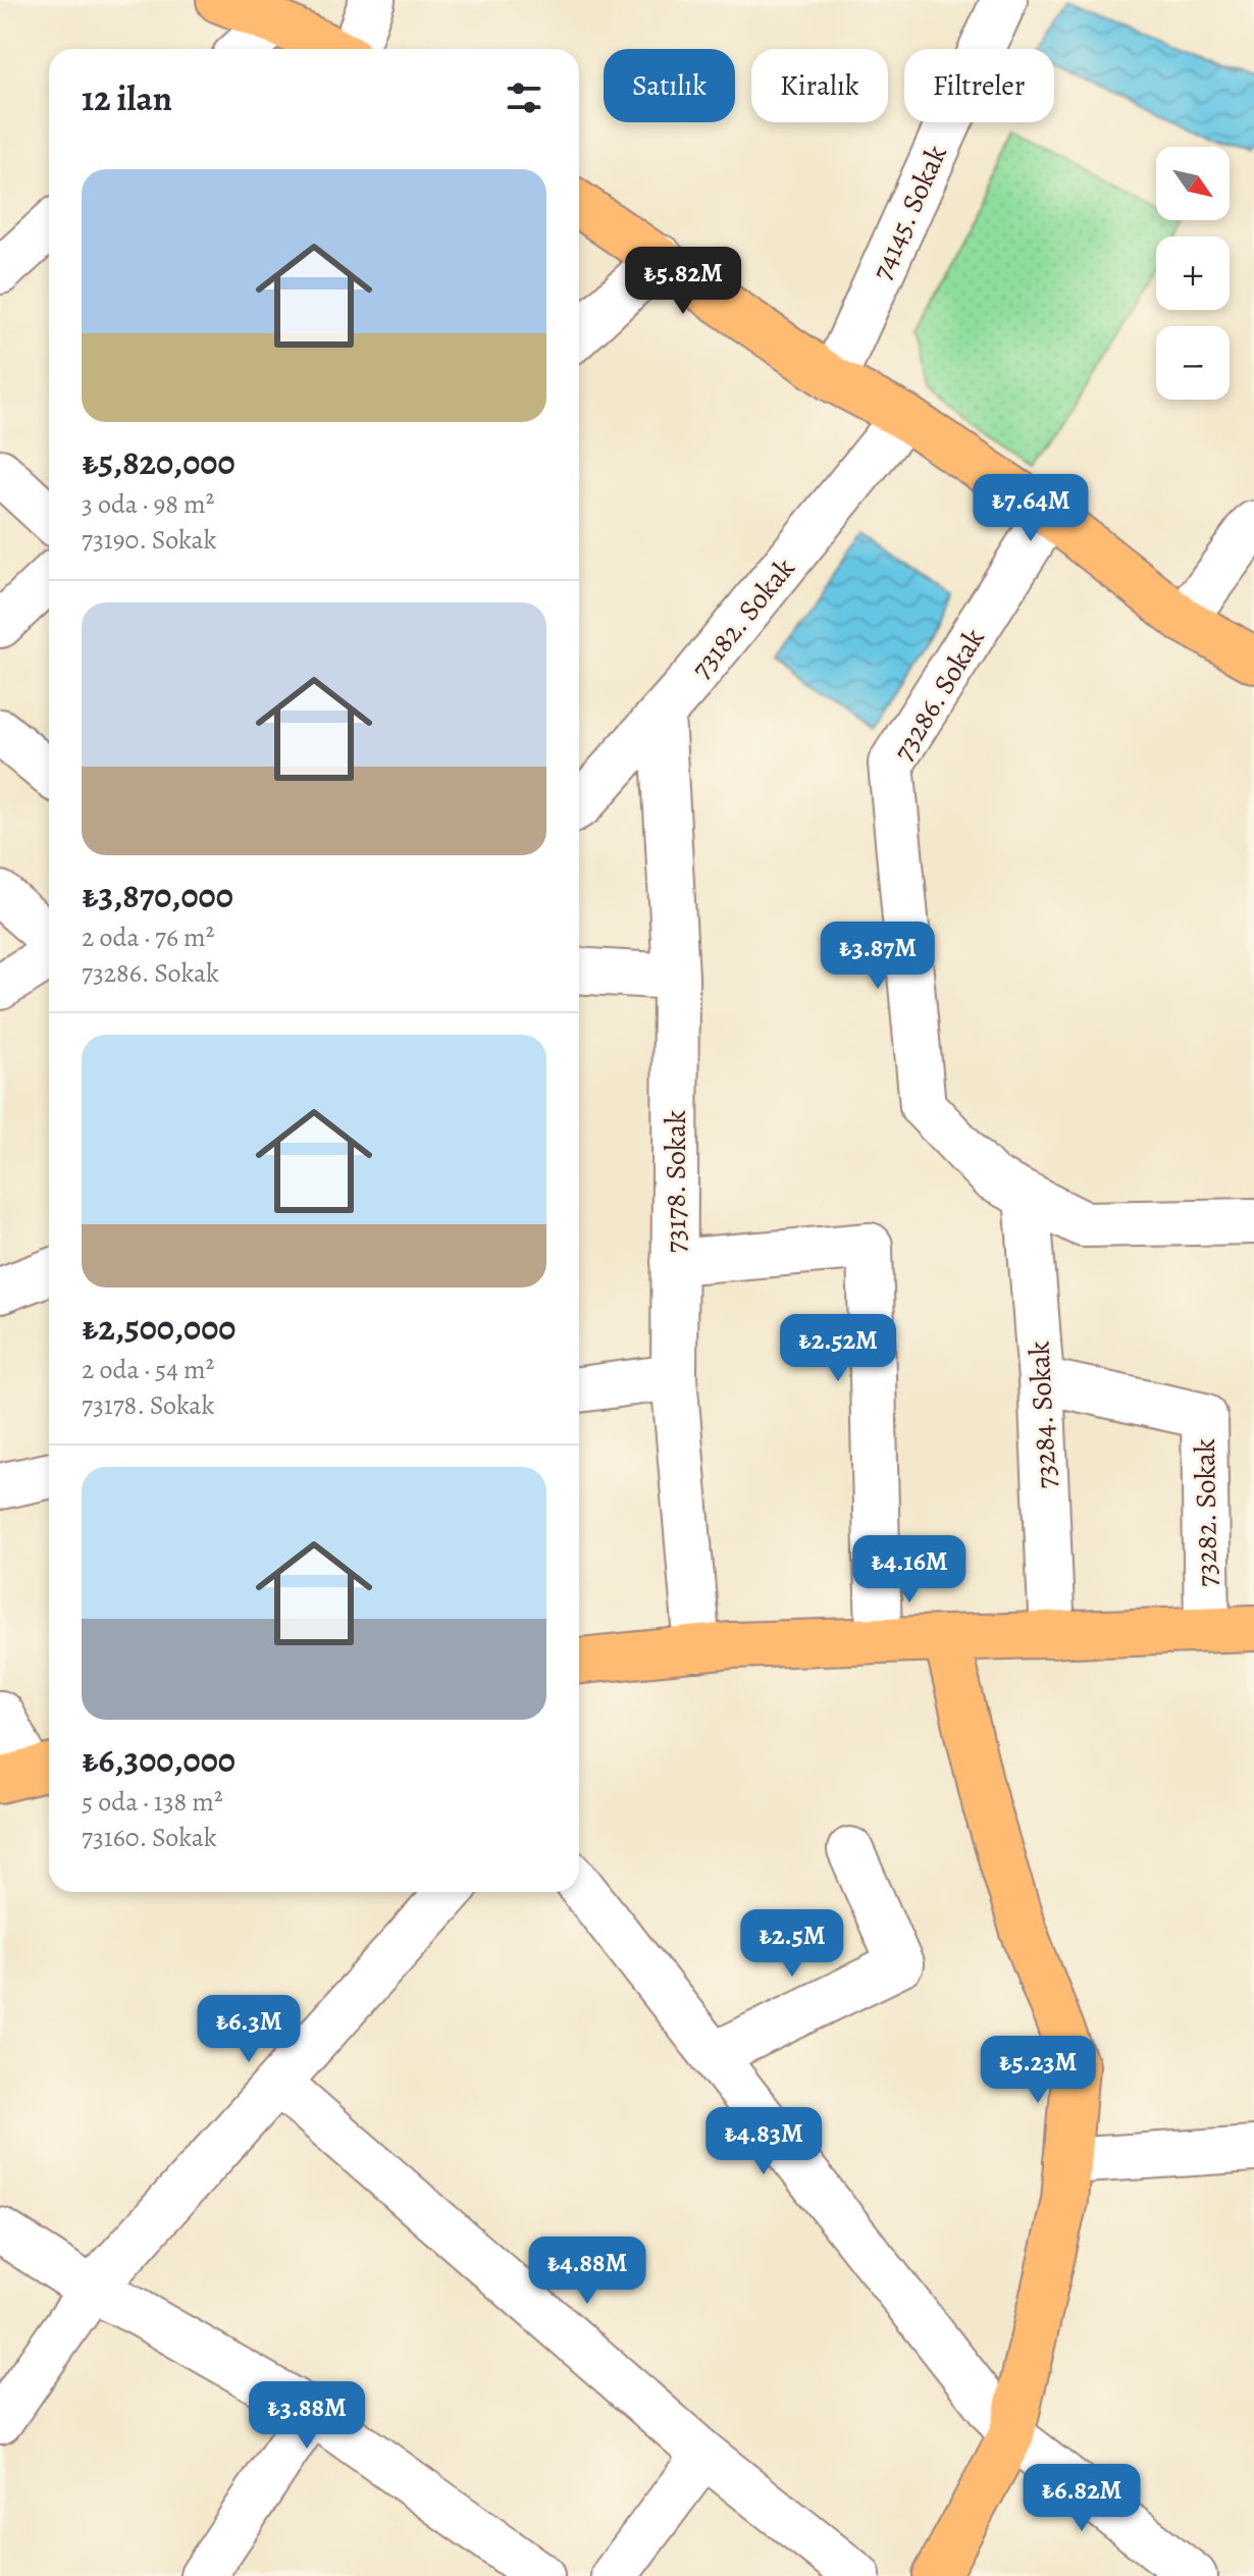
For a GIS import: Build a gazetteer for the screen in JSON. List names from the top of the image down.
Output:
{
  "streets": {
    "street": [
      "74145. Sokak",
      "73182. Sokak",
      "73286. Sokak",
      "73178. Sokak",
      "73284. Sokak",
      "73282. Sokak"
    ]
  },
  "crossings": [
    ["73182. Sokak", "73178. Sokak"],
    ["73286. Sokak", "73284. Sokak"],
    ["73284. Sokak", "73282. Sokak"]
  ],
  "north": "bottom right",
  "page": {
    "chip": ["Satılık", "Kiralık", "Filtreler"],
    "heading": "12 ilan",
    "map_buttons": ["+", "−"],
    "list": [
      {
        "name": "₺5,820,000",
        "note": "3 oda · 98 m² · 73190. Sokak"
      },
      {
        "name": "₺3,870,000",
        "note": "2 oda · 76 m² · 73286. Sokak"
      },
      {
        "name": "₺2,500,000",
        "note": "2 oda · 54 m² · 73178. Sokak"
      },
      {
        "name": "₺6,300,000",
        "note": "5 oda · 138 m² · 73160. Sokak"
      }
    ],
    "price": [
      "₺5.82M",
      "₺7.64M",
      "₺3.87M",
      "₺2.52M",
      "₺4.16M",
      "₺2.5M",
      "₺6.3M",
      "₺5.23M",
      "₺4.83M",
      "₺4.88M",
      "₺3.88M",
      "₺6.82M"
    ]
  }
}
